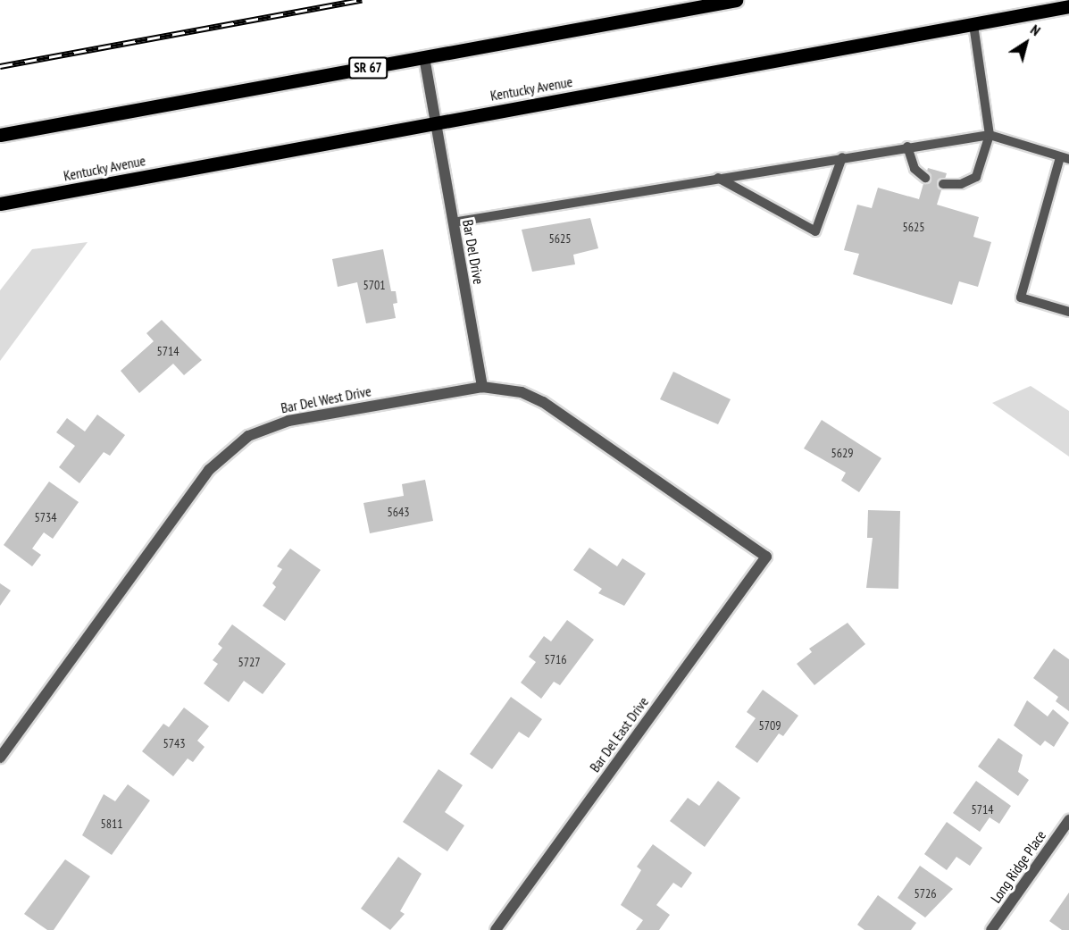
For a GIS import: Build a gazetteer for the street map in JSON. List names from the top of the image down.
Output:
{
  "streets": {
    "main road": ["SR 67", "Kentucky Avenue"],
    "street": [
      "Bar Del Drive",
      "Bar Del West Drive",
      "Bar Del East Drive",
      "Long Ridge Place"
    ]
  },
  "crossings": [
    ["Kentucky Avenue", "Bar Del Drive"],
    ["Bar Del Drive", "Bar Del West Drive"],
    ["Bar Del West Drive", "Bar Del East Drive"]
  ],
  "house_numbers": [
    "5625",
    "5625",
    "5701",
    "5714",
    "5629",
    "5643",
    "5734",
    "5716",
    "5727",
    "5709",
    "5743",
    "5714",
    "5811",
    "5726"
  ],
  "north": "top right"
}
